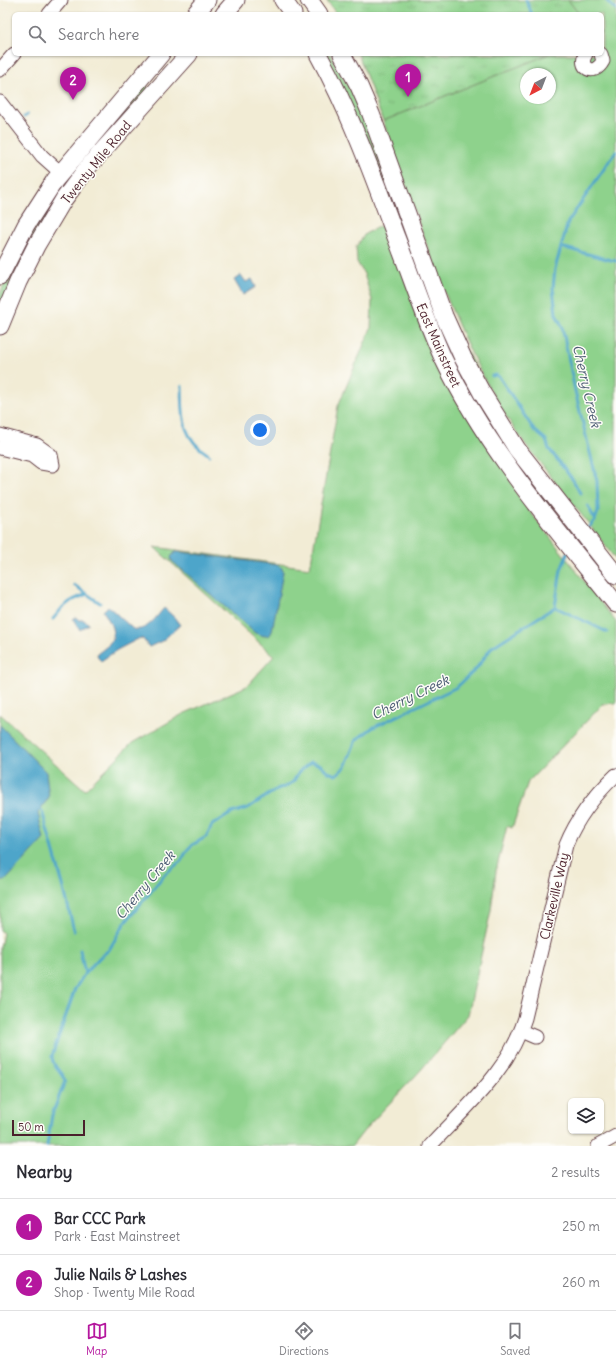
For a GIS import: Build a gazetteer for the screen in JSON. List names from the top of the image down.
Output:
{
  "streets": {
    "main road": ["Twenty Mile Road", "East Mainstreet"],
    "street": ["Clarkeville Way"]
  },
  "water": ["Cherry Creek"],
  "scale_bar": "50 m",
  "north": "bottom left",
  "page": {
    "search": "Search here",
    "pins": ["1", "2"],
    "scale": "50 m",
    "heading": ["Nearby", "2 results"],
    "list": [
      {
        "mark": "1",
        "name": "Bar CCC Park",
        "note": "Park · East Mainstreet",
        "value": "250 m"
      },
      {
        "mark": "2",
        "name": "Julie Nails & Lashes",
        "note": "Shop · Twenty Mile Road",
        "value": "260 m"
      }
    ],
    "nav": ["Map", "Directions", "Saved"]
  }
}
